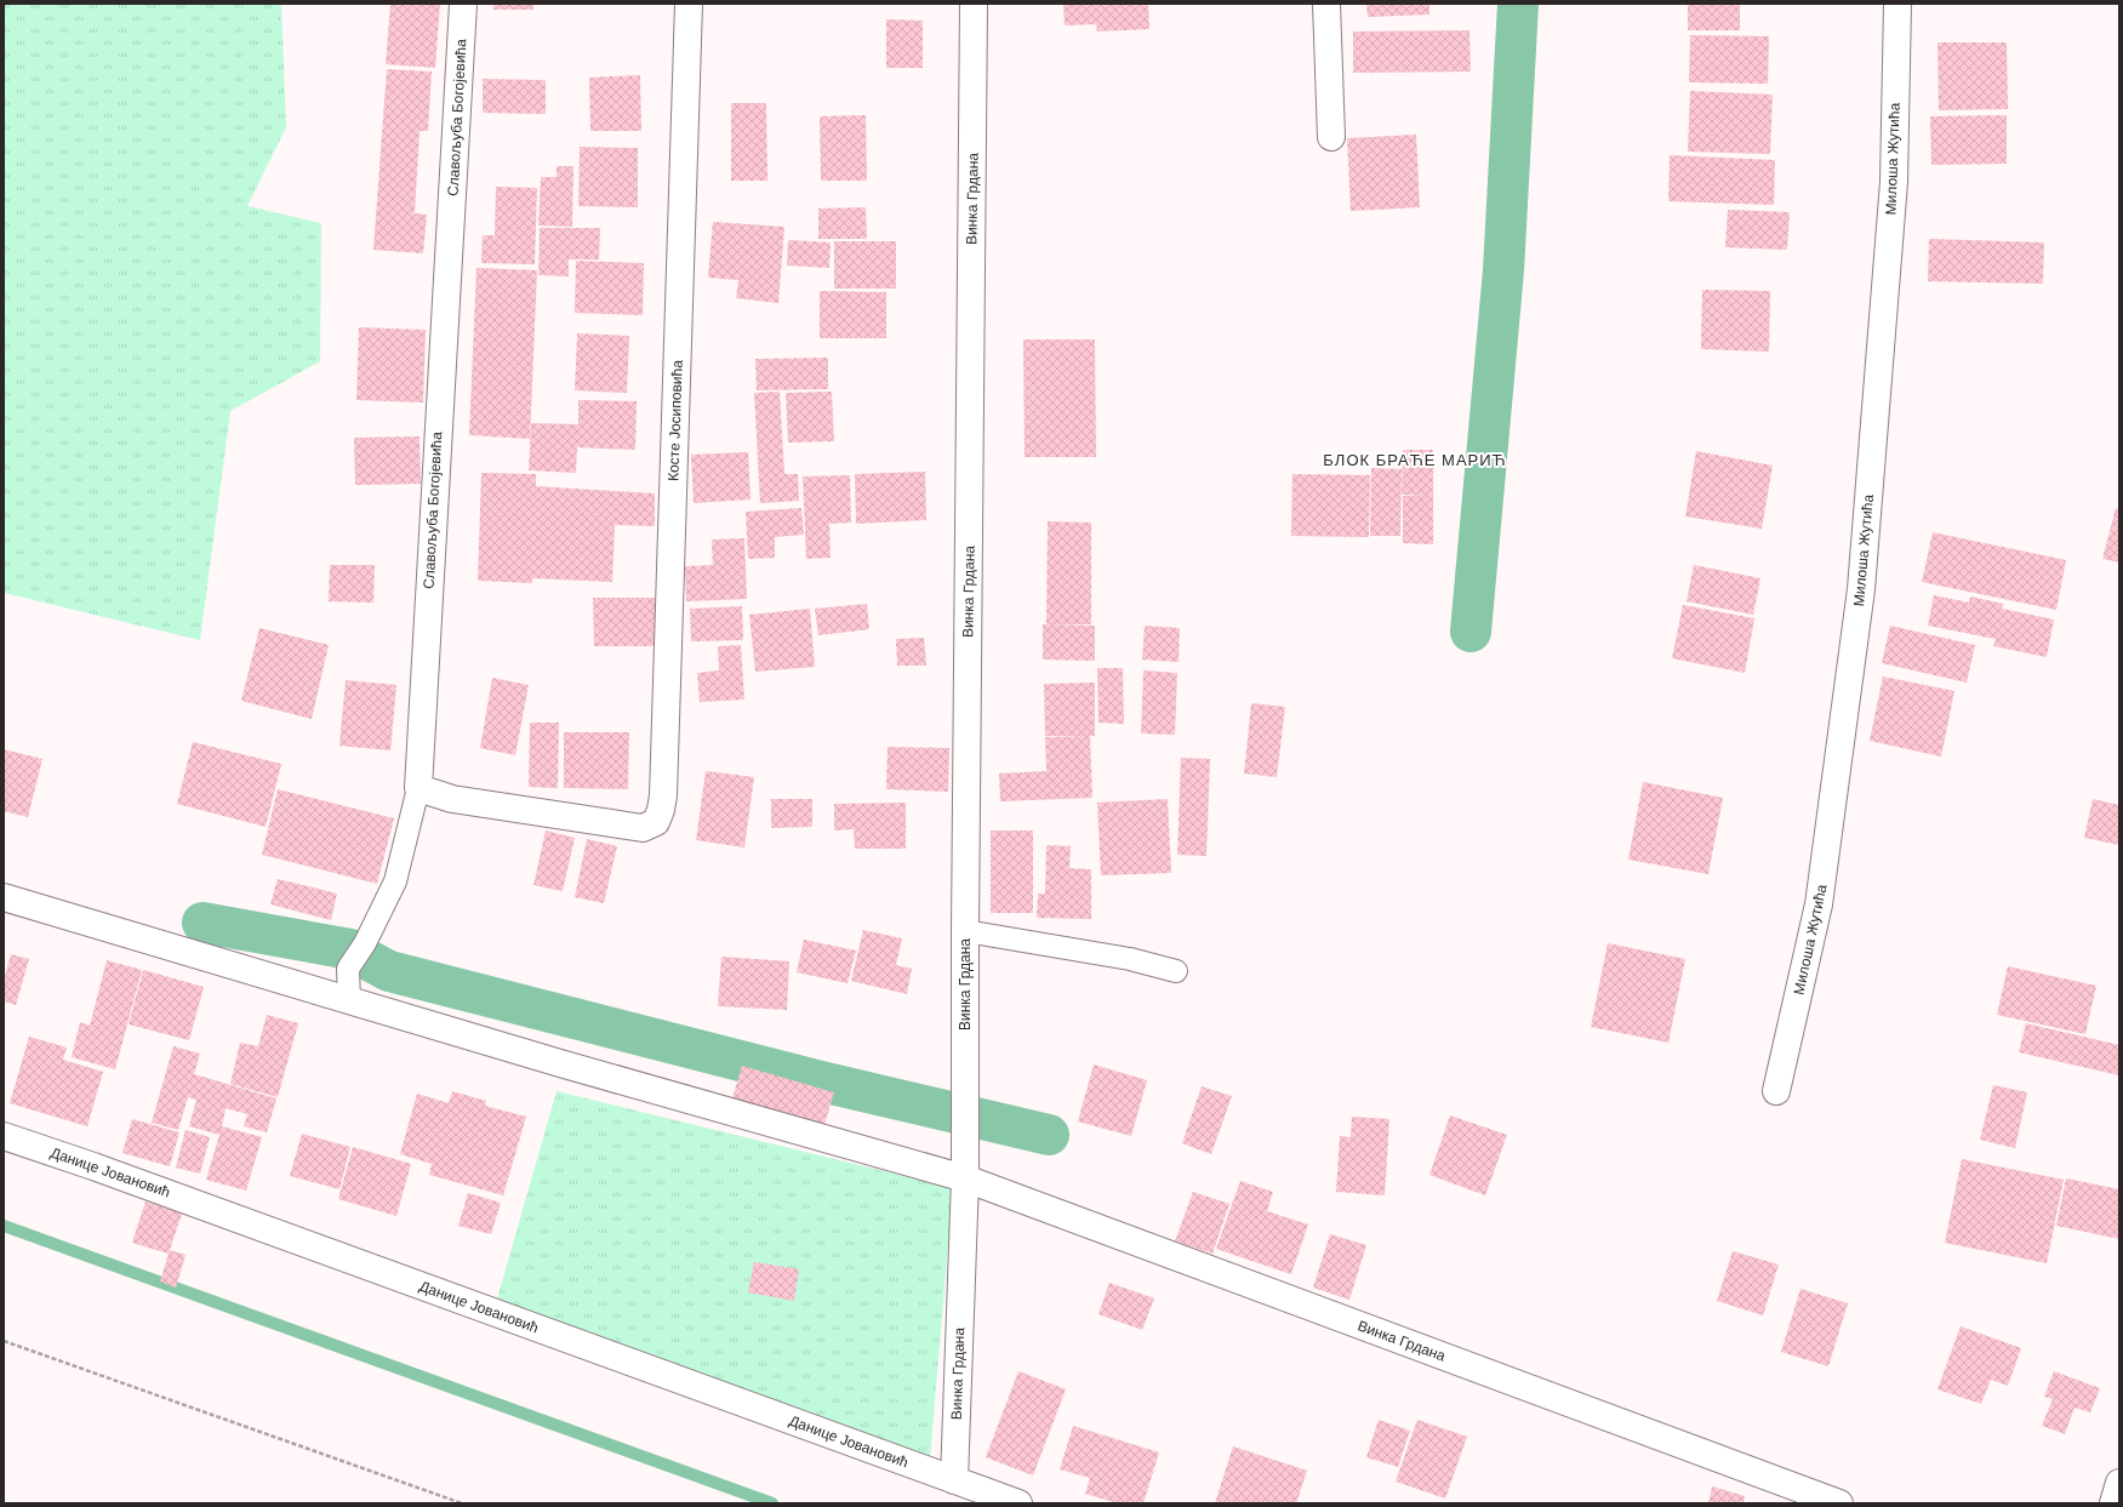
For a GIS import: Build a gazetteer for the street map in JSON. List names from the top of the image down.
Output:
{
  "streets": {
    "street": [
      "Славољуба Богојевића",
      "Милоша Жутића",
      "Винка Грдана",
      "Косте Јосиповића",
      "Данице Јовановић"
    ]
  },
  "crossings": [
    ["Славољуба Богојевића", "Косте Јосиповића"],
    ["Винка Грдана", "Данице Јовановић"]
  ],
  "districts": ["БЛОК БРАЋЕ МАРИЋ"]
}
